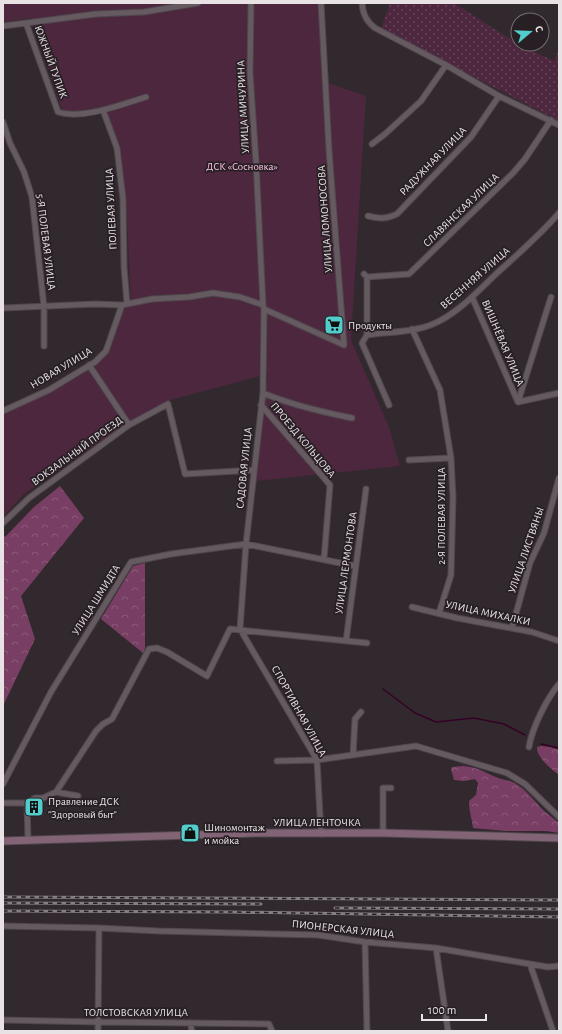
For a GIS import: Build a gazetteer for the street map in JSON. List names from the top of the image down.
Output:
{
  "streets": {
    "main road": ["УЛИЦА ЛЕНТОЧКА"],
    "street": [
      "ЮЖНЫЙ ТУПИК",
      "УЛИЦА МИЧУРИНА",
      "РАДУЖНАЯ УЛИЦА",
      "ПОЛЕВАЯ УЛИЦА",
      "СЛАВЯНСКАЯ УЛИЦА",
      "УЛИЦА ЛОМОНОСОВА",
      "5-Я ПОЛЕВАЯ УЛИЦА",
      "ВЕСЕННЯЯ УЛИЦА",
      "ВИШНЁВАЯ УЛИЦА",
      "НОВАЯ УЛИЦА",
      "ПРОЕЗД КОЛЬЦОВА",
      "ВОКЗАЛЬНЫЙ ПРОЕЗД",
      "САДОВАЯ УЛИЦА",
      "2-Я ПОЛЕВАЯ УЛИЦА",
      "УЛИЦА ЛИСТВЯНЫ",
      "УЛИЦА ЛЕРМОНТОВА",
      "УЛИЦА ШМИДТА",
      "УЛИЦА МИХАЛКИ",
      "СПОРТИВНАЯ УЛИЦА",
      "ПИОНЕРСКАЯ УЛИЦА",
      "ТОЛСТОВСКАЯ УЛИЦА"
    ]
  },
  "crossings": [
    ["ЮЖНЫЙ ТУПИК", "ПОЛЕВАЯ УЛИЦА"],
    ["УЛИЦА МИЧУРИНА", "УЛИЦА ЛОМОНОСОВА"],
    ["УЛИЦА МИЧУРИНА", "САДОВАЯ УЛИЦА"],
    ["ПОЛЕВАЯ УЛИЦА", "НОВАЯ УЛИЦА"],
    ["СЛАВЯНСКАЯ УЛИЦА", "ВЕСЕННЯЯ УЛИЦА"],
    ["УЛИЦА ЛОМОНОСОВА", "САДОВАЯ УЛИЦА"],
    ["ВЕСЕННЯЯ УЛИЦА", "ВИШНЁВАЯ УЛИЦА"],
    ["ВЕСЕННЯЯ УЛИЦА", "2-Я ПОЛЕВАЯ УЛИЦА"],
    ["ПРОЕЗД КОЛЬЦОВА", "САДОВАЯ УЛИЦА"],
    ["ПРОЕЗД КОЛЬЦОВА", "УЛИЦА ШМИДТА"],
    ["ВОКЗАЛЬНЫЙ ПРОЕЗД", "САДОВАЯ УЛИЦА"],
    ["САДОВАЯ УЛИЦА", "УЛИЦА ШМИДТА"],
    ["САДОВАЯ УЛИЦА", "СПОРТИВНАЯ УЛИЦА"],
    ["2-Я ПОЛЕВАЯ УЛИЦА", "УЛИЦА МИХАЛКИ"],
    ["УЛИЦА ЛИСТВЯНЫ", "УЛИЦА МИХАЛКИ"],
    ["УЛИЦА ЛЕРМОНТОВА", "УЛИЦА ШМИДТА"],
    ["СПОРТИВНАЯ УЛИЦА", "УЛИЦА ЛЕНТОЧКА"]
  ],
  "parks": ["ДСК «Сосновка»"],
  "places": {
    "supermarket": ["Продукты"],
    "building": ["Правление ДСК \"Здоровый быт\""],
    "shop": ["Шиномонтаж и мойка"]
  },
  "scale_bar": "100 m",
  "north": "right"
}
